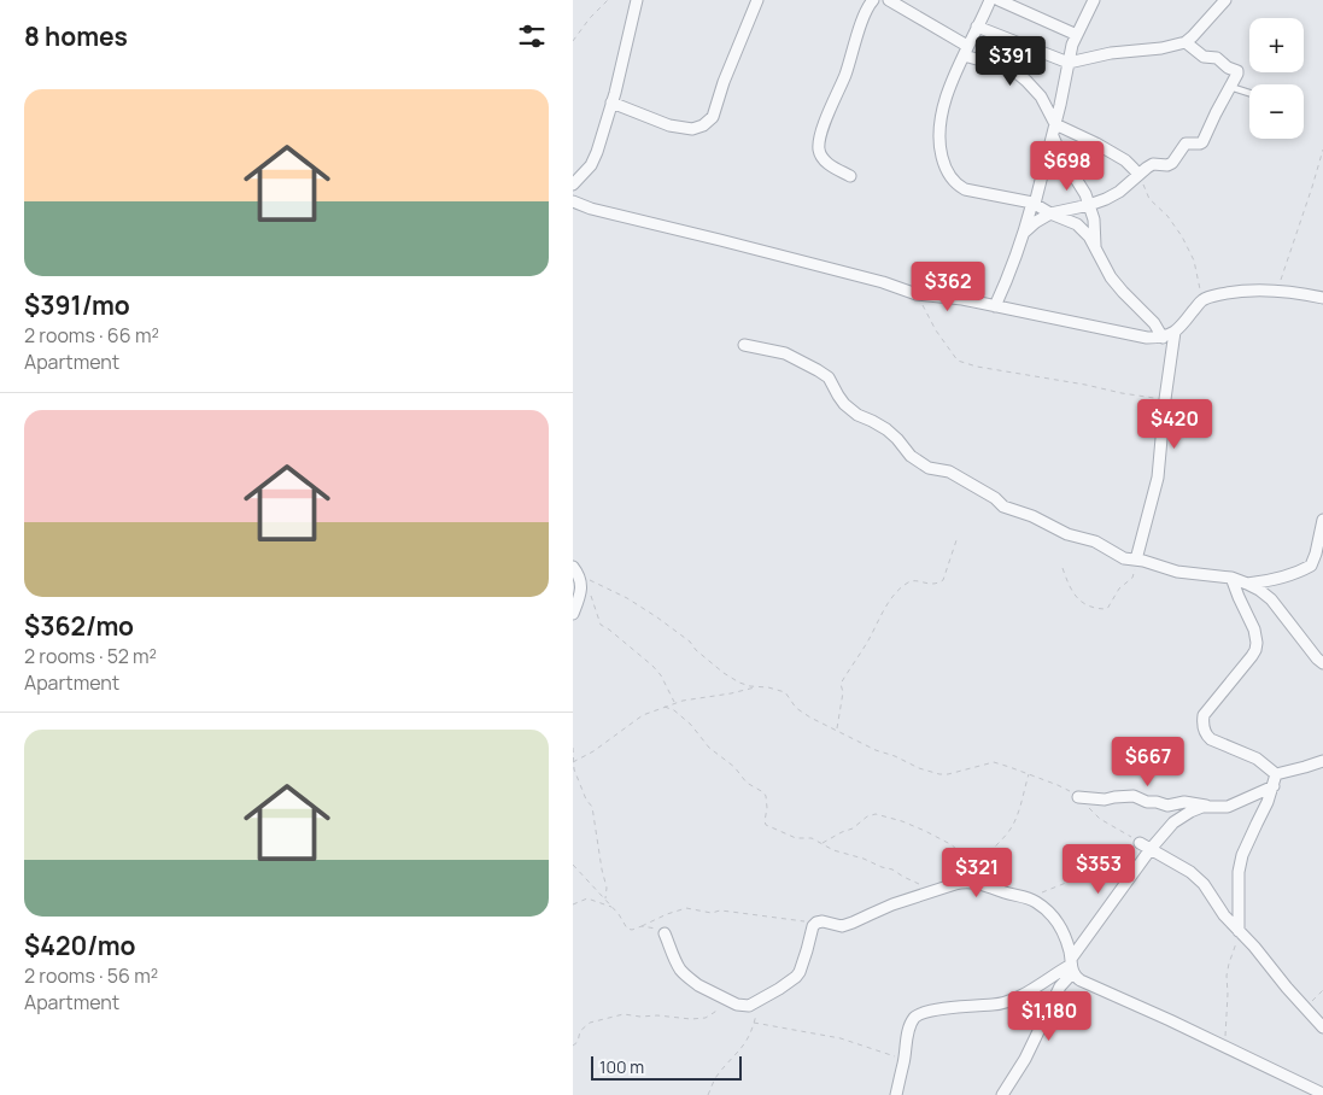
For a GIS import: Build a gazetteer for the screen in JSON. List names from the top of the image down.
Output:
{
  "scale_bar": "100 m",
  "page": {
    "heading": "8 homes",
    "map_buttons": ["+", "−"],
    "price": [
      "$391",
      "$698",
      "$362",
      "$420",
      "$667",
      "$353",
      "$321",
      "$1,180"
    ],
    "list": [
      {
        "name": "$391/mo",
        "note": "2 rooms · 66 m² · Apartment"
      },
      {
        "name": "$362/mo",
        "note": "2 rooms · 52 m² · Apartment"
      },
      {
        "name": "$420/mo",
        "note": "2 rooms · 56 m² · Apartment"
      }
    ],
    "scale": "100 m"
  }
}
